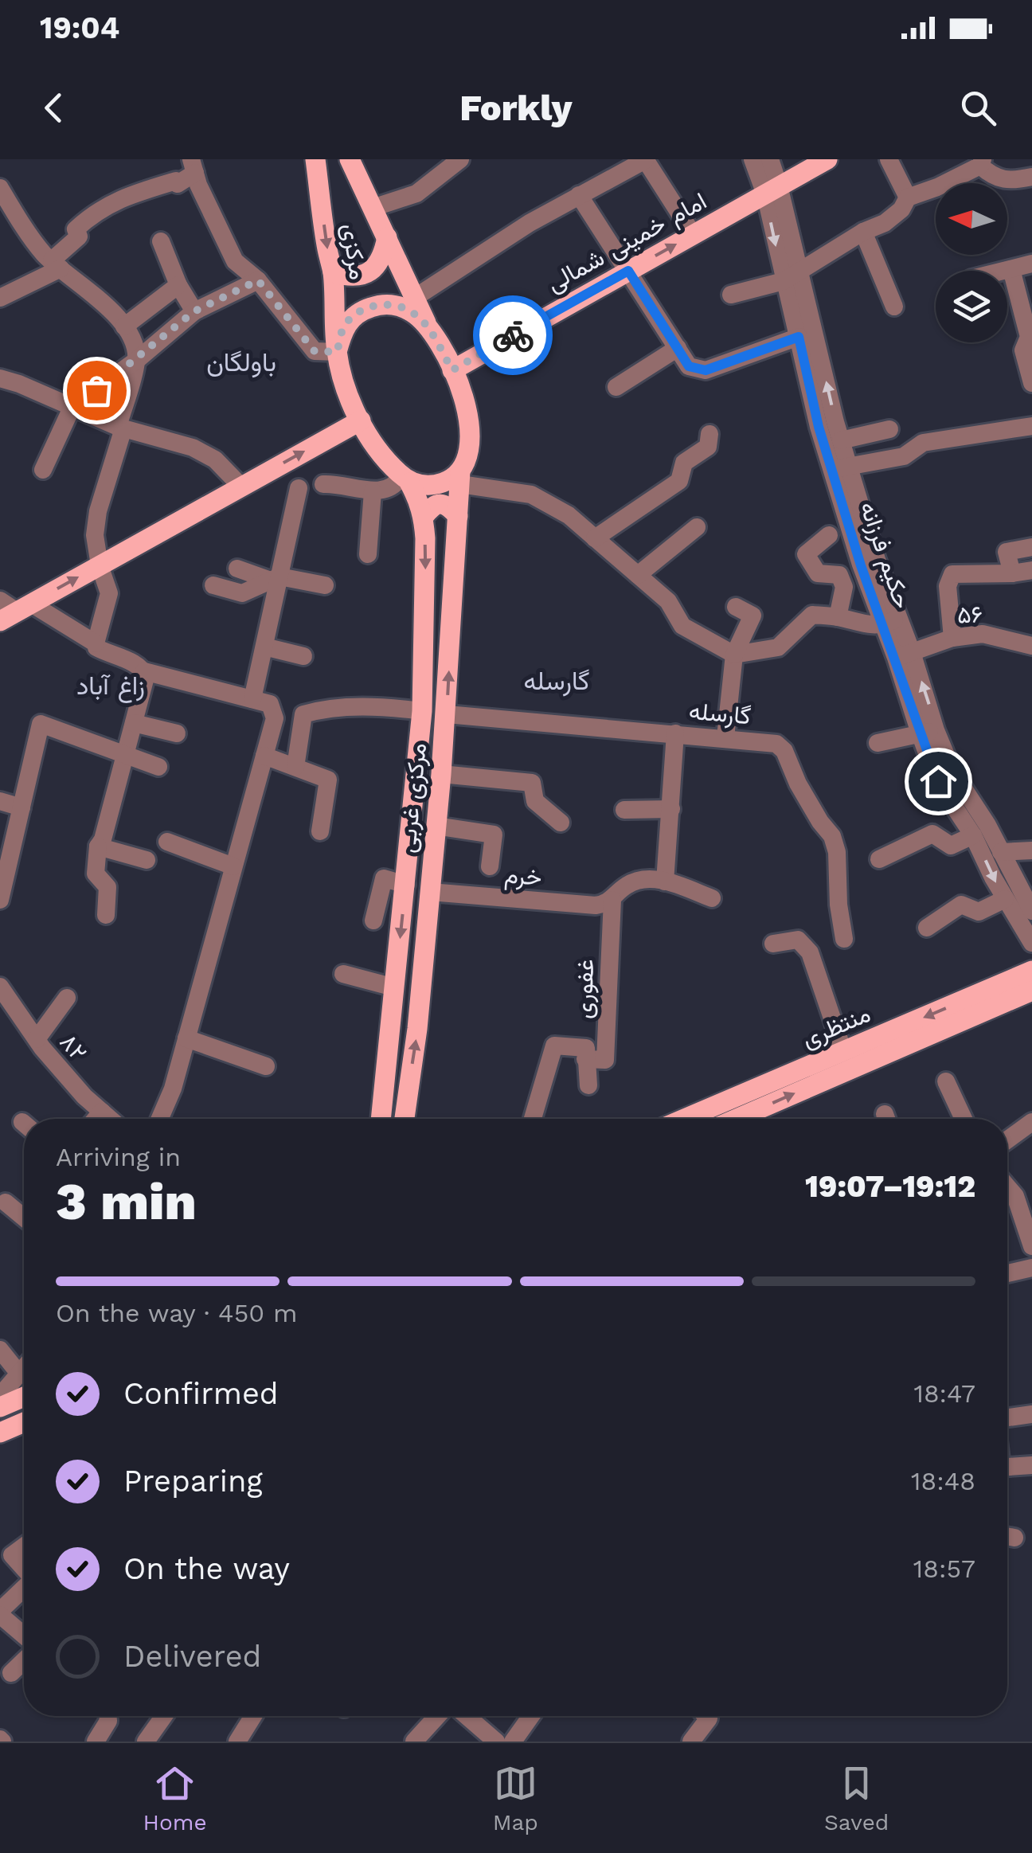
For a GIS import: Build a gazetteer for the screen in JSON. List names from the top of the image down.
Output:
{
  "streets": {
    "main road": [
      "امام خمینی شمالی",
      "مرکزی",
      "مرکزی غربی",
      "منتظری"
    ],
    "street": [
      "حکیم فرزانه",
      "۵۶",
      "گارسله",
      "خرم",
      "غفوری",
      "۸۲"
    ]
  },
  "crossings": [
    ["امام خمینی شمالی", "مرکزی"],
    ["امام خمینی شمالی", "حکیم فرزانه"],
    ["امام خمینی شمالی", "مرکزی غربی"],
    ["مرکزی", "مرکزی غربی"],
    ["حکیم فرزانه", "۵۶"],
    ["گارسله", "مرکزی غربی"],
    ["مرکزی غربی", "خرم"],
    ["خرم", "غفوری"]
  ],
  "districts": ["باولگان", "گارسله", "زاغ آباد"],
  "north": "left",
  "page": {
    "status": "19:04",
    "header": "Forkly",
    "heading": ["3 min", "Arriving in", "19:07–19:12"],
    "bar": "On the way · 450 m",
    "list": [
      ["Confirmed", "18:47"],
      ["Preparing", "18:48"],
      ["On the way", "18:57"],
      "Delivered"
    ],
    "tabs": ["Home", "Map", "Saved"]
  }
}
